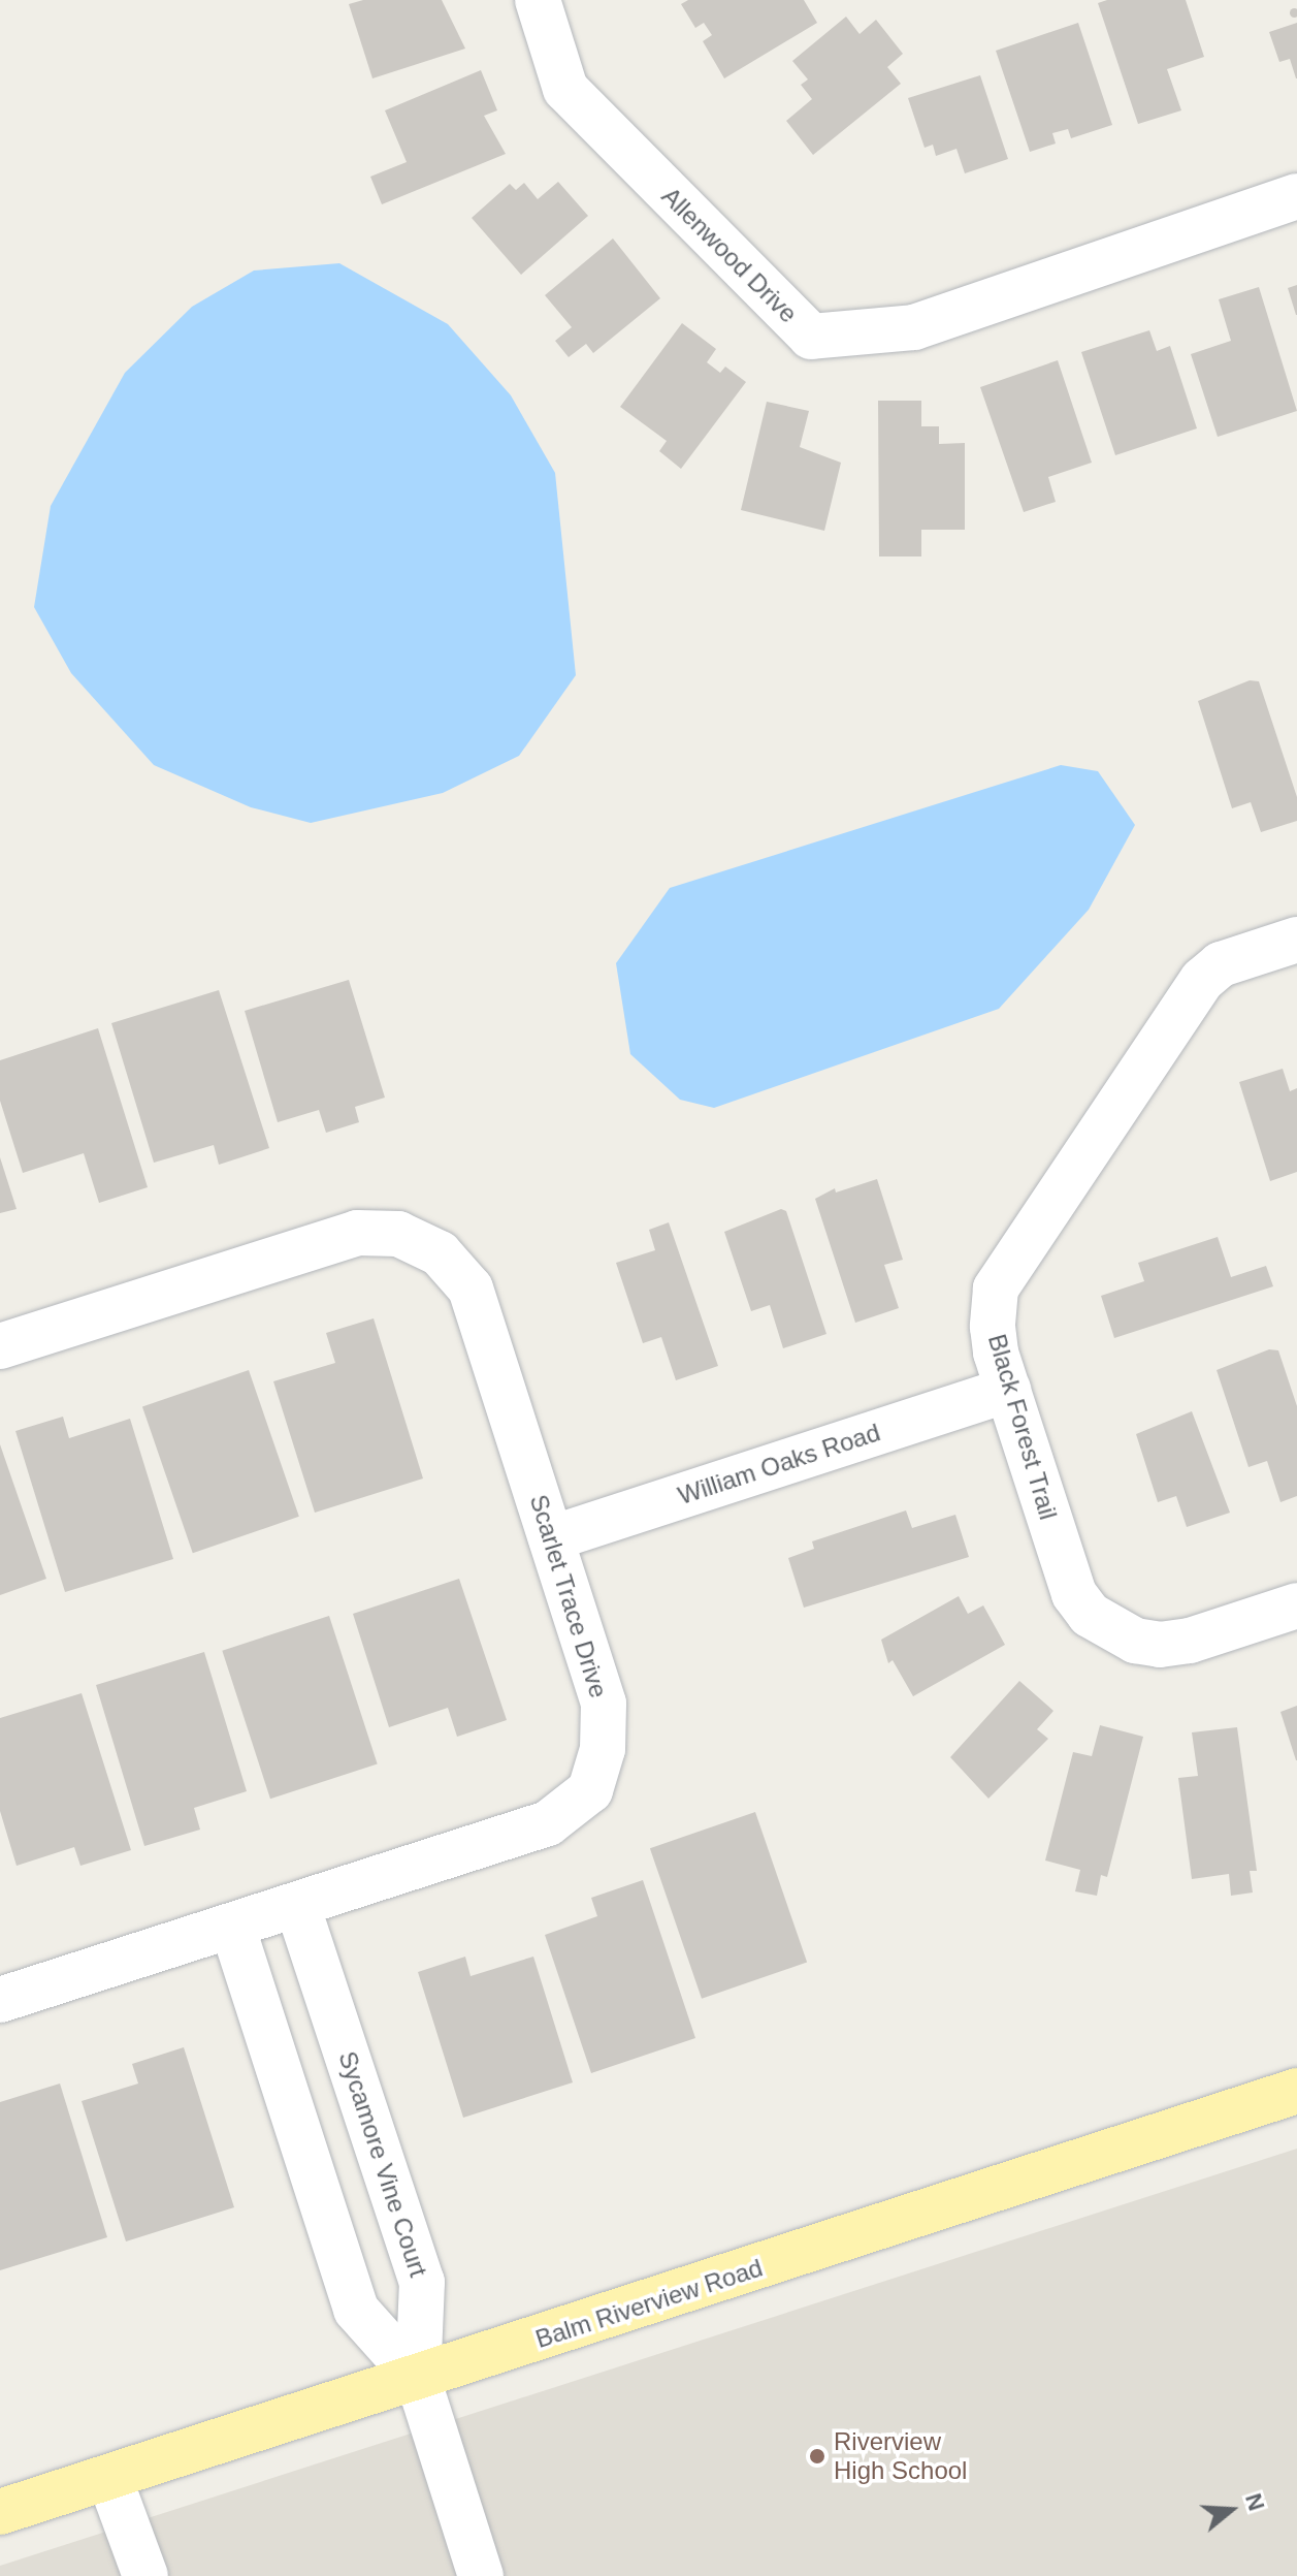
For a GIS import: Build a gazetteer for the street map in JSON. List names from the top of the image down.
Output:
{
  "streets": {
    "main road": ["Balm Riverview Road"],
    "street": [
      "Allenwood Drive",
      "Black Forest Trail",
      "William Oaks Road",
      "Scarlet Trace Drive",
      "Sycamore Vine Court"
    ]
  },
  "crossings": [
    ["Black Forest Trail", "William Oaks Road"],
    ["William Oaks Road", "Scarlet Trace Drive"],
    ["Scarlet Trace Drive", "Sycamore Vine Court"],
    ["Sycamore Vine Court", "Balm Riverview Road"]
  ],
  "places": ["Riverview High School"],
  "north": "right"
}
